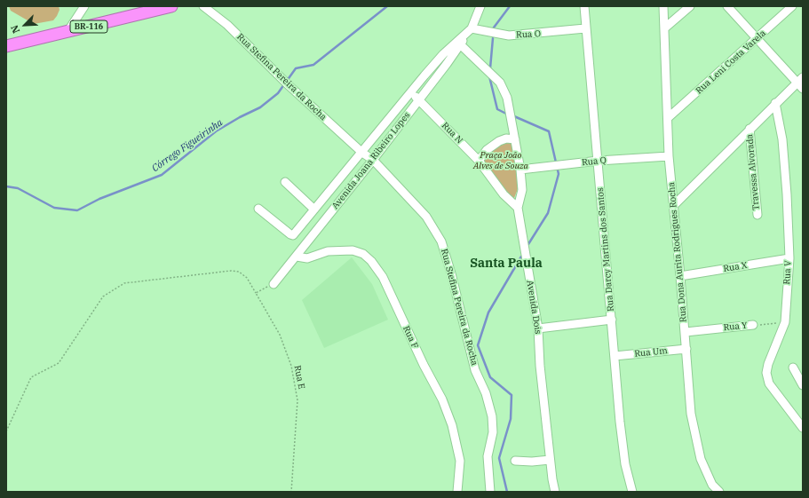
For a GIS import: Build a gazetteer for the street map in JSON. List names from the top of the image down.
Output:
{
  "streets": {
    "highway": ["BR-116"],
    "street": [
      "Rua O",
      "Rua Leni Costa Varela",
      "Rua Stefina Pereira da Rocha",
      "Rua N",
      "Avenida Joana Ribeiro Lopes",
      "Rua Q",
      "Travessa Alvorada",
      "Rua Darcy Martins dos Santos",
      "Rua Dona Aurita Rodrigues Rocha",
      "Rua X",
      "Rua V",
      "Avenida Dois",
      "Rua Y",
      "Rua F",
      "Rua Um"
    ],
    "path": ["Rua E"]
  },
  "crossings": [
    ["Rua O", "Avenida Joana Ribeiro Lopes"],
    ["Rua O", "Rua Darcy Martins dos Santos"],
    ["Rua Leni Costa Varela", "Rua Dona Aurita Rodrigues Rocha"],
    ["Rua Stefina Pereira da Rocha", "Avenida Joana Ribeiro Lopes"],
    ["Rua N", "Avenida Joana Ribeiro Lopes"],
    ["Rua N", "Avenida Dois"],
    ["Avenida Joana Ribeiro Lopes", "Avenida Dois"],
    ["Avenida Joana Ribeiro Lopes", "Rua F"],
    ["Rua Q", "Rua Darcy Martins dos Santos"],
    ["Rua Q", "Rua Dona Aurita Rodrigues Rocha"],
    ["Rua Q", "Avenida Dois"],
    ["Rua Darcy Martins dos Santos", "Rua Um"],
    ["Rua Dona Aurita Rodrigues Rocha", "Rua X"],
    ["Rua Dona Aurita Rodrigues Rocha", "Rua Y"],
    ["Rua Dona Aurita Rodrigues Rocha", "Rua Um"],
    ["Rua X", "Rua V"],
    ["Rua V", "Rua Y"]
  ],
  "districts": ["Santa Paula"],
  "water": ["Córrego Figueirinha"],
  "parks": ["Praça João Alves de Souza"],
  "north": "bottom left"
}
